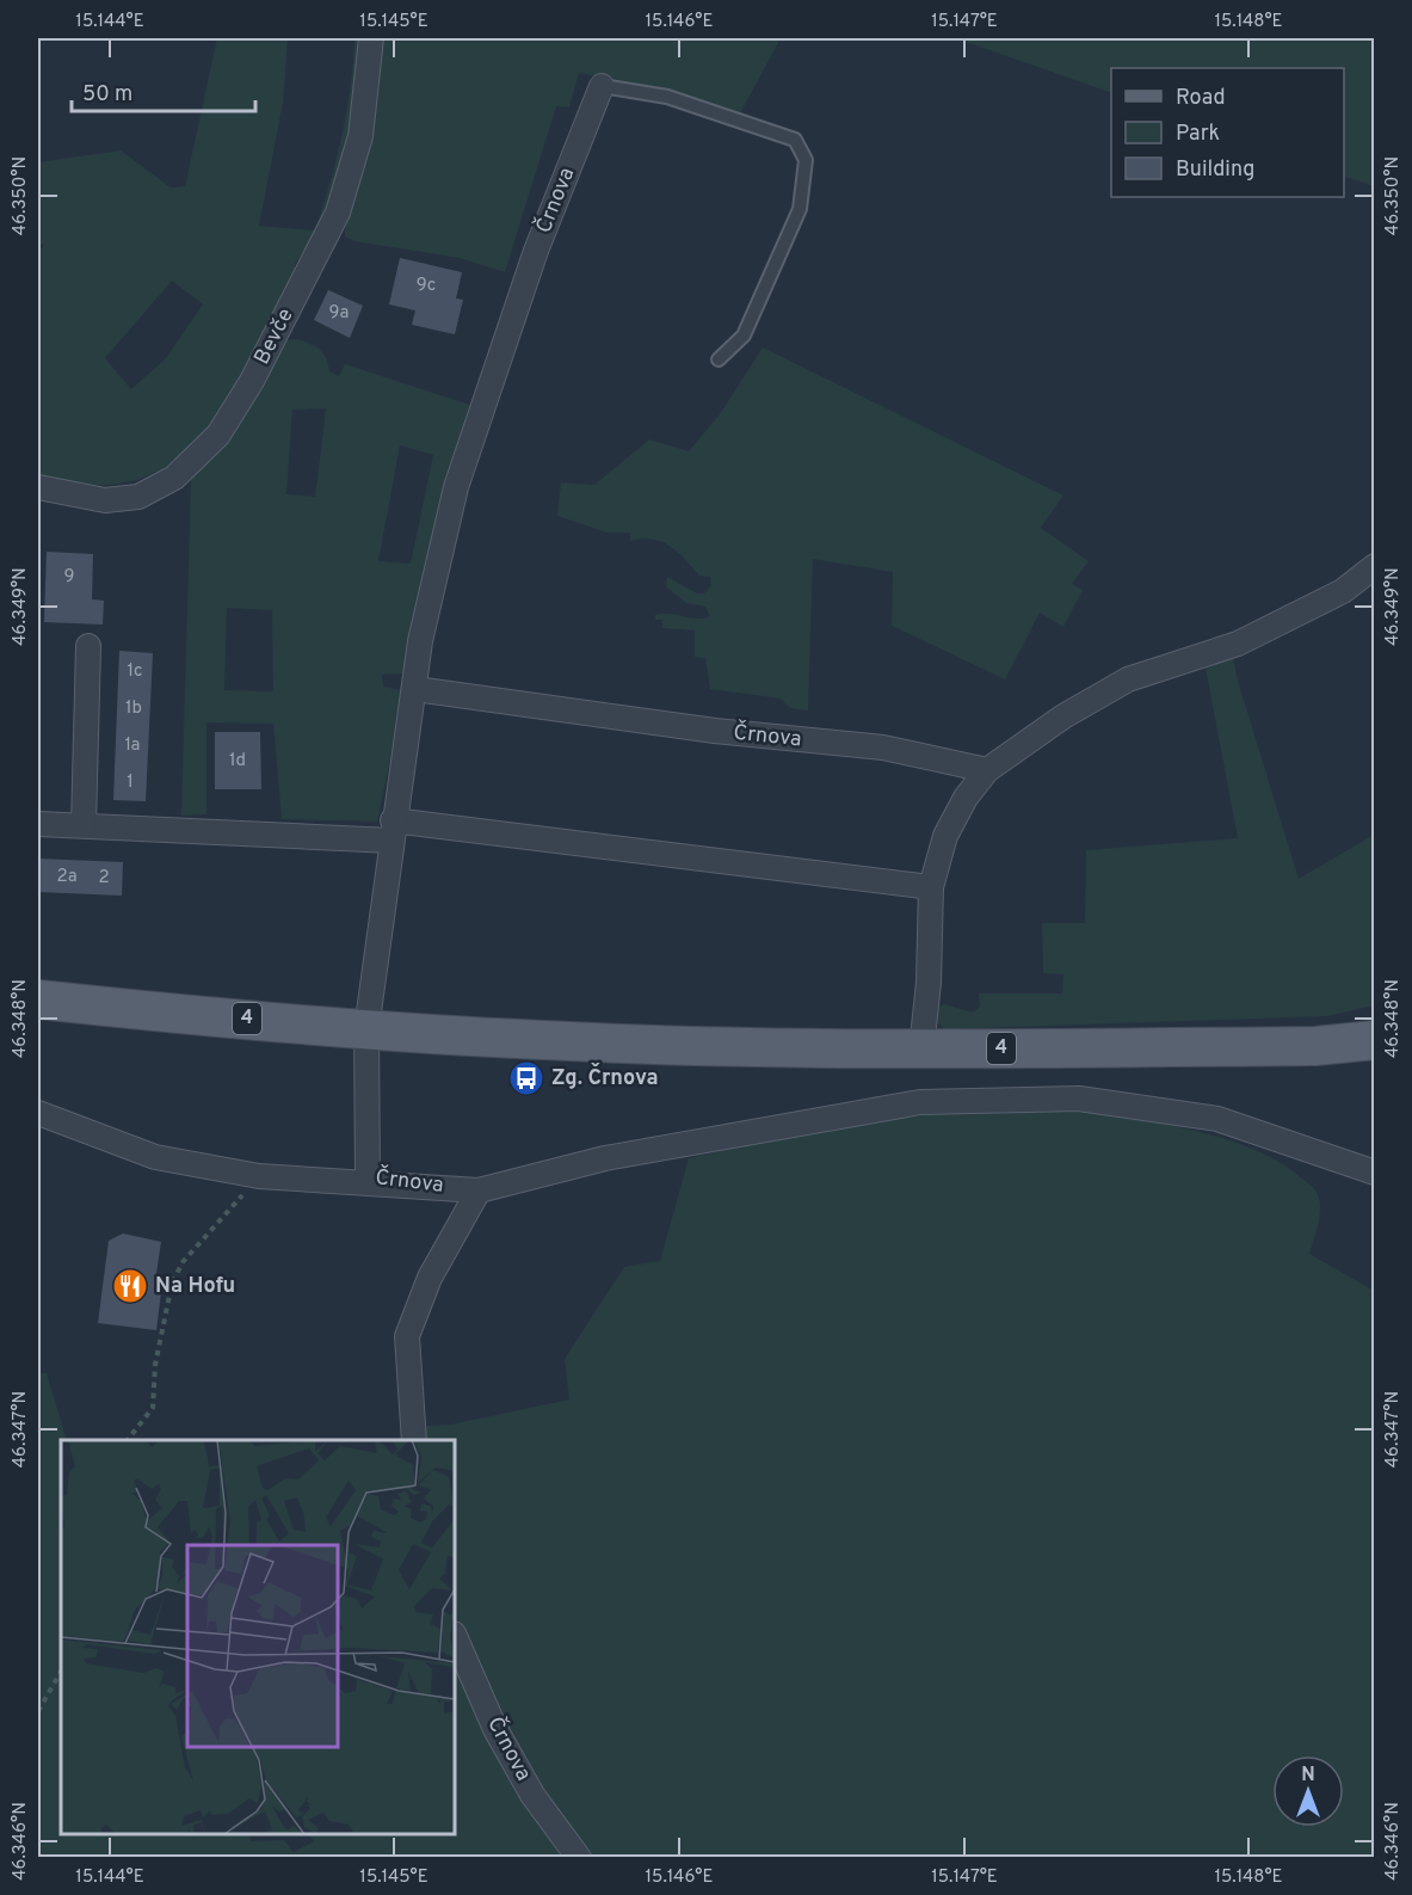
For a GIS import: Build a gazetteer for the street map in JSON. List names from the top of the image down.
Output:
{
  "streets": {
    "main road": ["4"],
    "street": ["Črnova", "Bevče"]
  },
  "crossings": [
    ["Črnova", "4"]
  ],
  "places": {
    "bus stop": ["Zg. Črnova"],
    "restaurant": ["Na Hofu"]
  },
  "house_numbers": [
    "9c",
    "9a",
    "9",
    "1c",
    "1b",
    "1a",
    "1d",
    "1",
    "2a",
    "2"
  ],
  "legend": ["Road", "Park", "Building"],
  "scale_bar": "50 m",
  "north": "top",
  "coordinates": [
    "15.144°E",
    "15.145°E",
    "15.146°E",
    "15.147°E",
    "15.148°E",
    "46.350°N",
    "46.349°N",
    "46.348°N",
    "46.347°N",
    "46.346°N"
  ]
}
